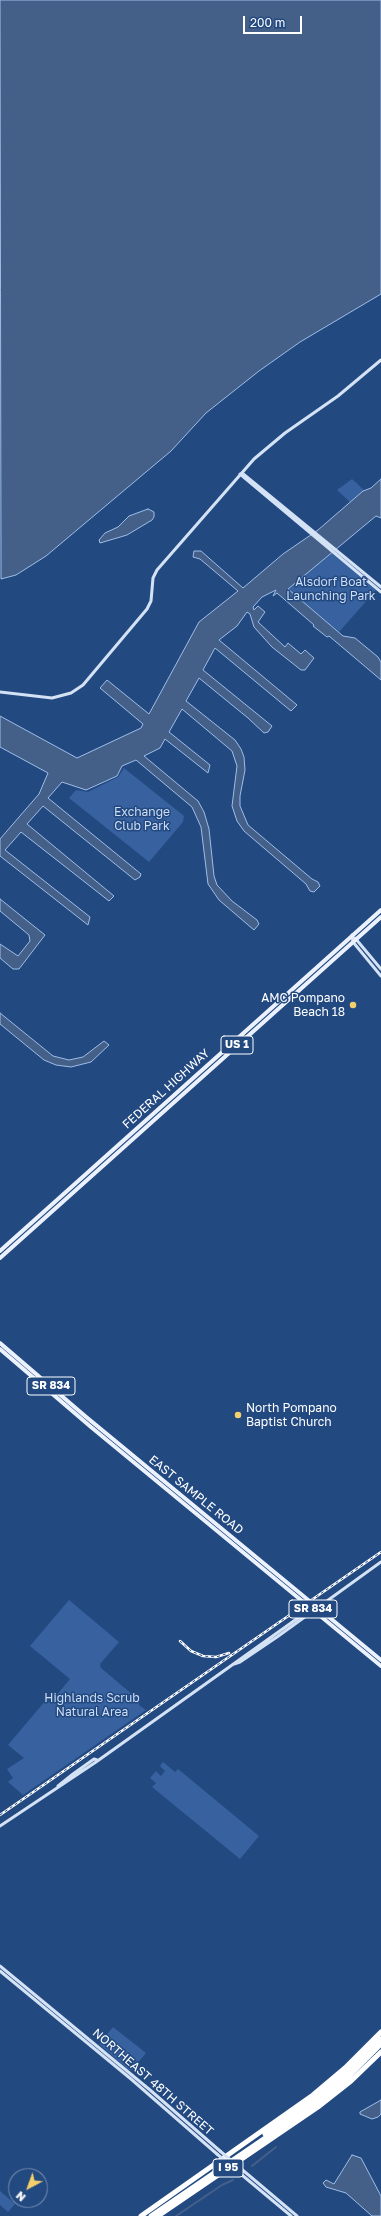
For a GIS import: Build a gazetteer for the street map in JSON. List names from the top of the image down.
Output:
{
  "streets": {
    "highway": ["I 95"],
    "main road": [
      "US 1",
      "FEDERAL HIGHWAY",
      "SR 834",
      "EAST SAMPLE ROAD",
      "NORTHEAST 48TH STREET"
    ]
  },
  "parks": ["Alsdorf Boat Launching Park", "Exchange Club Park", "Highlands Scrub Natural Area"],
  "places": ["AMC Pompano Beach 18", "North Pompano Baptist Church"],
  "scale_bar": "200 m",
  "north": "bottom left"
}
